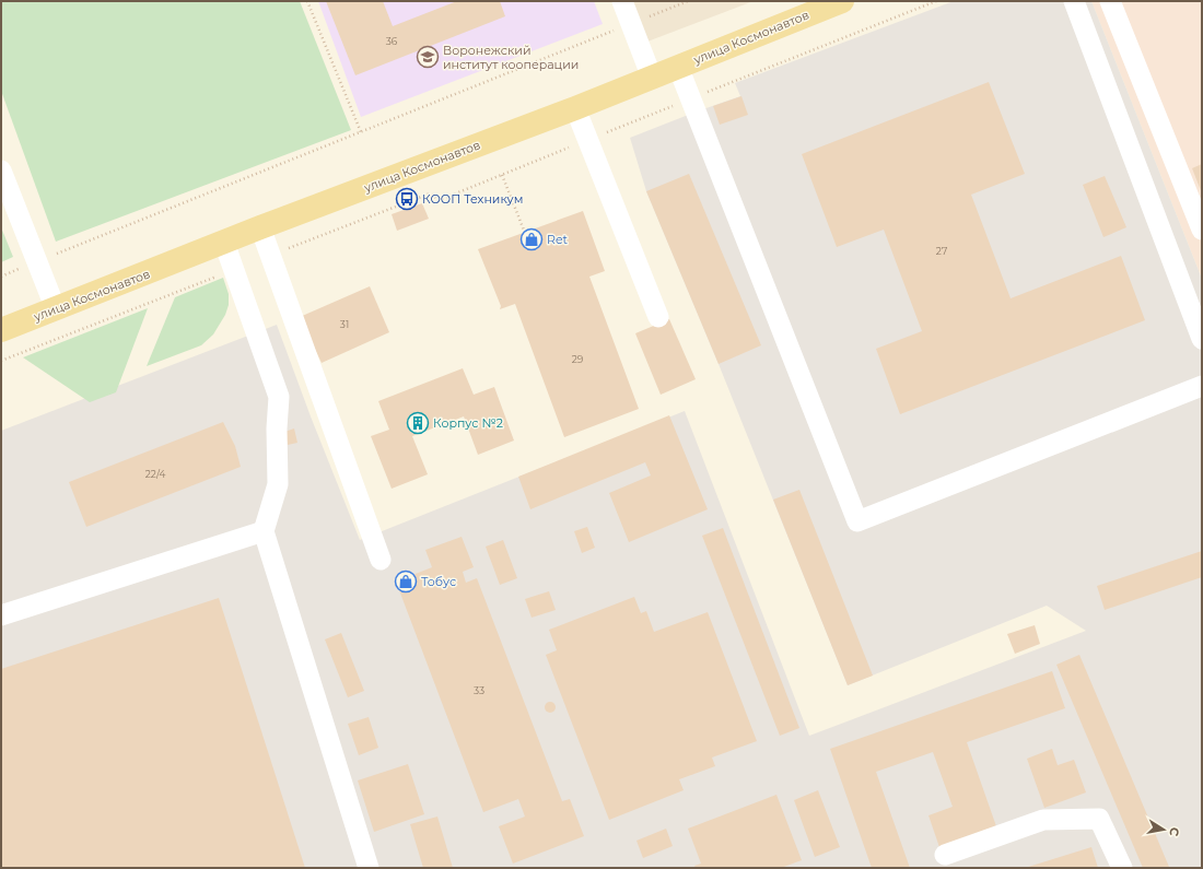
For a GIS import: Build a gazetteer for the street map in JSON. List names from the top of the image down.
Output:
{
  "streets": {
    "main road": ["улица Космонавтов"]
  },
  "places": {
    "school or university": ["Воронежский институт кооперации"],
    "bus stop": ["КООП Техникум"],
    "shop": ["Ret", "Тобус"],
    "building": ["Корпус №2"]
  },
  "house_numbers": [
    "36",
    "27",
    "31",
    "29",
    "22/4",
    "33"
  ],
  "north": "right"
}
